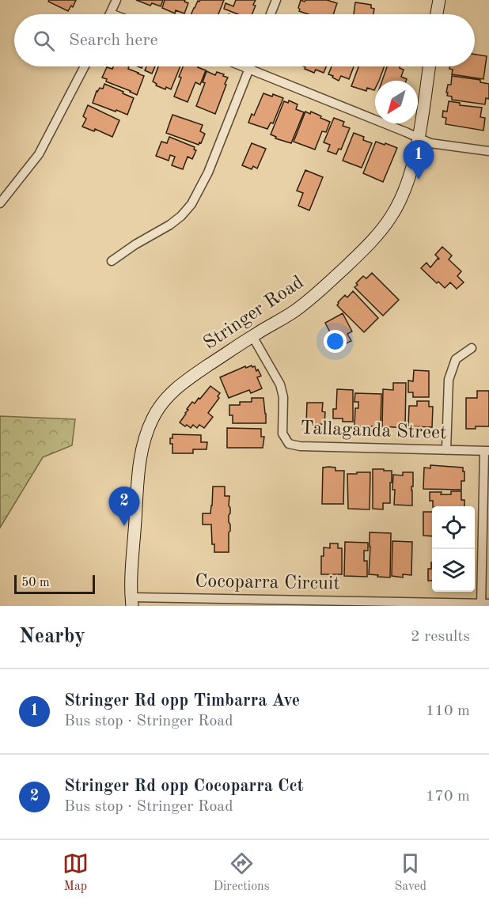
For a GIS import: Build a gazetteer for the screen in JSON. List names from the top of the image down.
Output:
{
  "streets": {
    "street": ["Stringer Road", "Tallaganda Street", "Cocoparra Circuit"]
  },
  "crossings": [
    ["Stringer Road", "Tallaganda Street"],
    ["Stringer Road", "Cocoparra Circuit"]
  ],
  "scale_bar": "50 m",
  "north": "bottom left",
  "page": {
    "search": "Search here",
    "pins": ["1", "2"],
    "scale": "50 m",
    "heading": ["Nearby", "2 results"],
    "list": [
      {
        "mark": "1",
        "name": "Stringer Rd opp Timbarra Ave",
        "note": "Bus stop · Stringer Road",
        "value": "110 m"
      },
      {
        "mark": "2",
        "name": "Stringer Rd opp Cocoparra Cct",
        "note": "Bus stop · Stringer Road",
        "value": "170 m"
      }
    ],
    "nav": ["Map", "Directions", "Saved"]
  }
}
